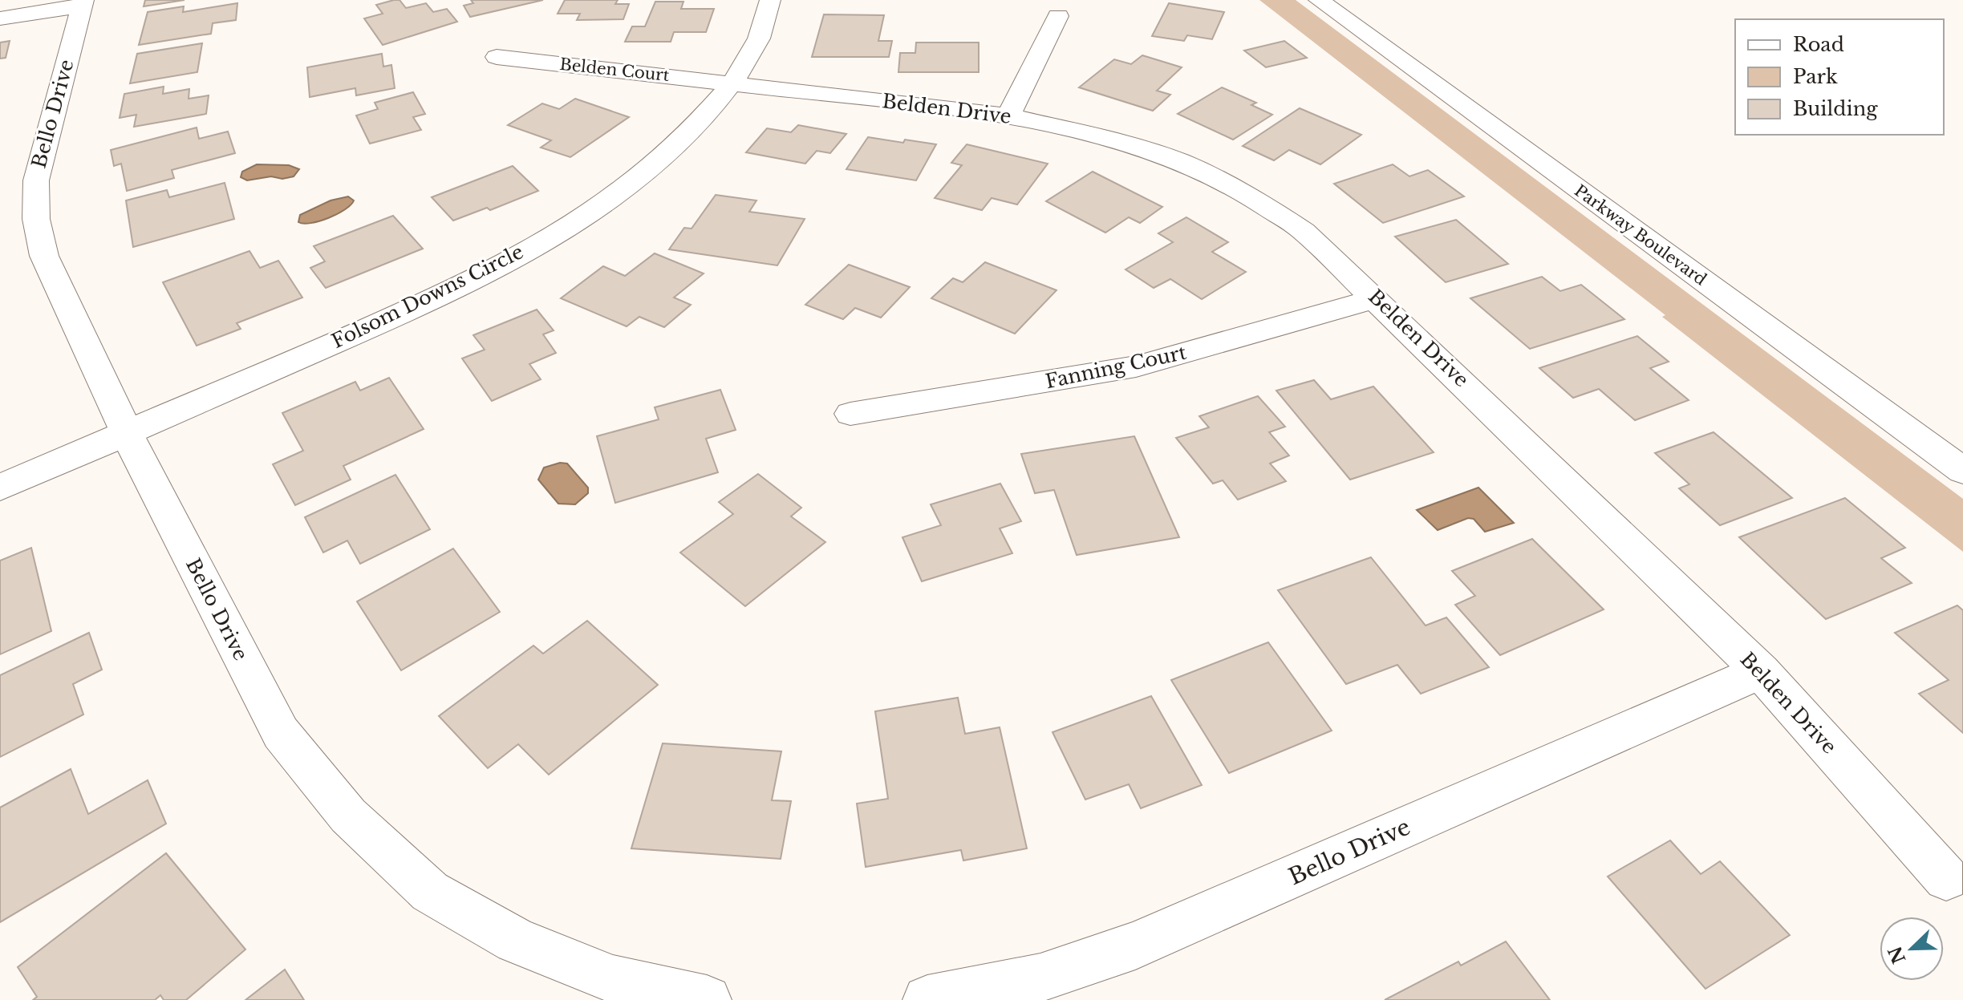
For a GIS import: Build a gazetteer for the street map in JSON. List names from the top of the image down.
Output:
{
  "streets": {
    "street": [
      "Belden Court",
      "Belden Drive",
      "Bello Drive",
      "Parkway Boulevard",
      "Folsom Downs Circle",
      "Fanning Court"
    ]
  },
  "crossings": [
    ["Belden Court", "Belden Drive"],
    ["Belden Court", "Folsom Downs Circle"],
    ["Belden Drive", "Bello Drive"],
    ["Belden Drive", "Folsom Downs Circle"],
    ["Belden Drive", "Fanning Court"],
    ["Bello Drive", "Folsom Downs Circle"]
  ],
  "legend": ["Road", "Park", "Building"],
  "north": "bottom left"
}
